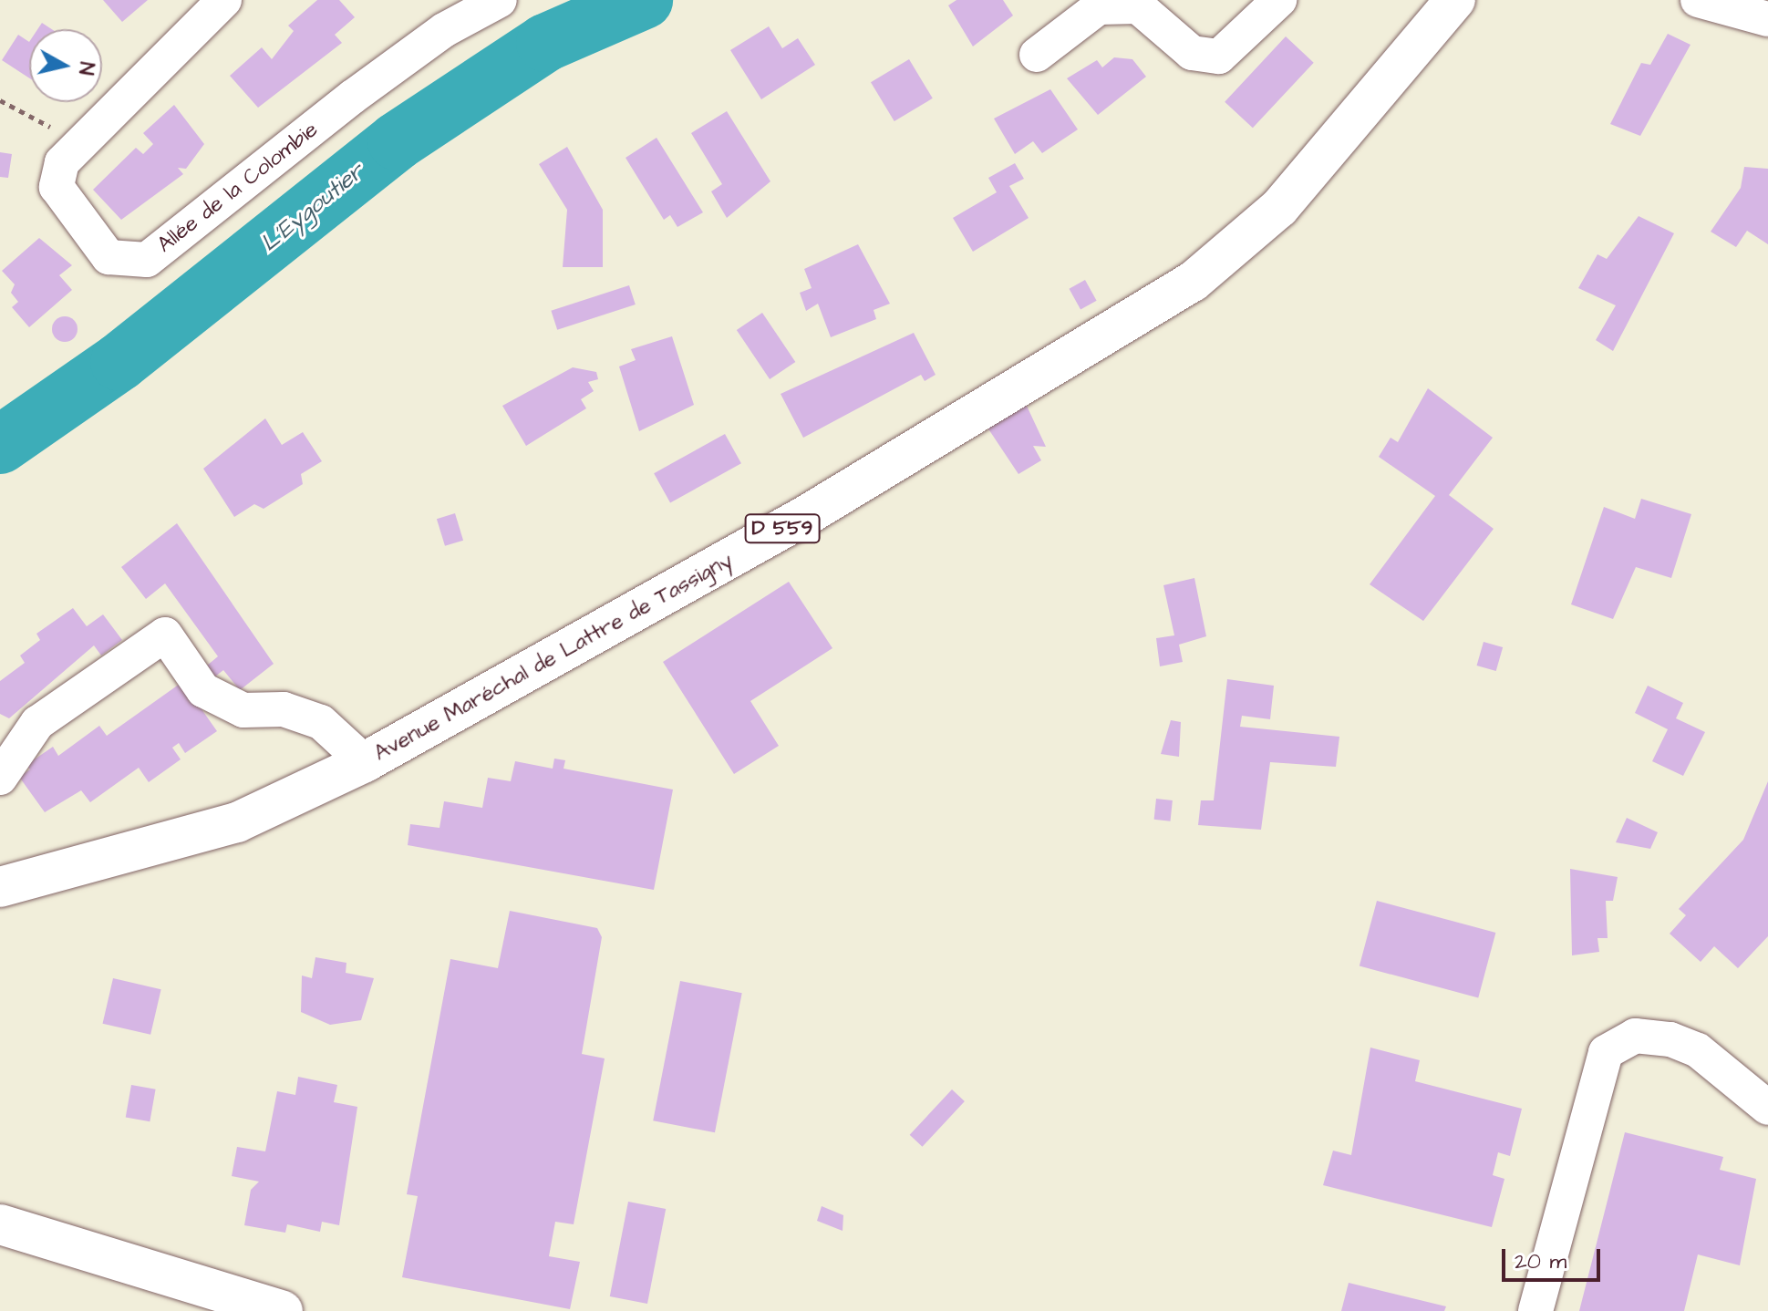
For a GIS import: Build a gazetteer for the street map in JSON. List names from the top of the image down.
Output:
{
  "streets": {
    "main road": ["D 559", "Avenue Maréchal de Lattre de Tassigny"],
    "street": ["Allée de la Colombie"]
  },
  "water": ["L'Eygoutier"],
  "scale_bar": "20 m",
  "north": "right"
}
